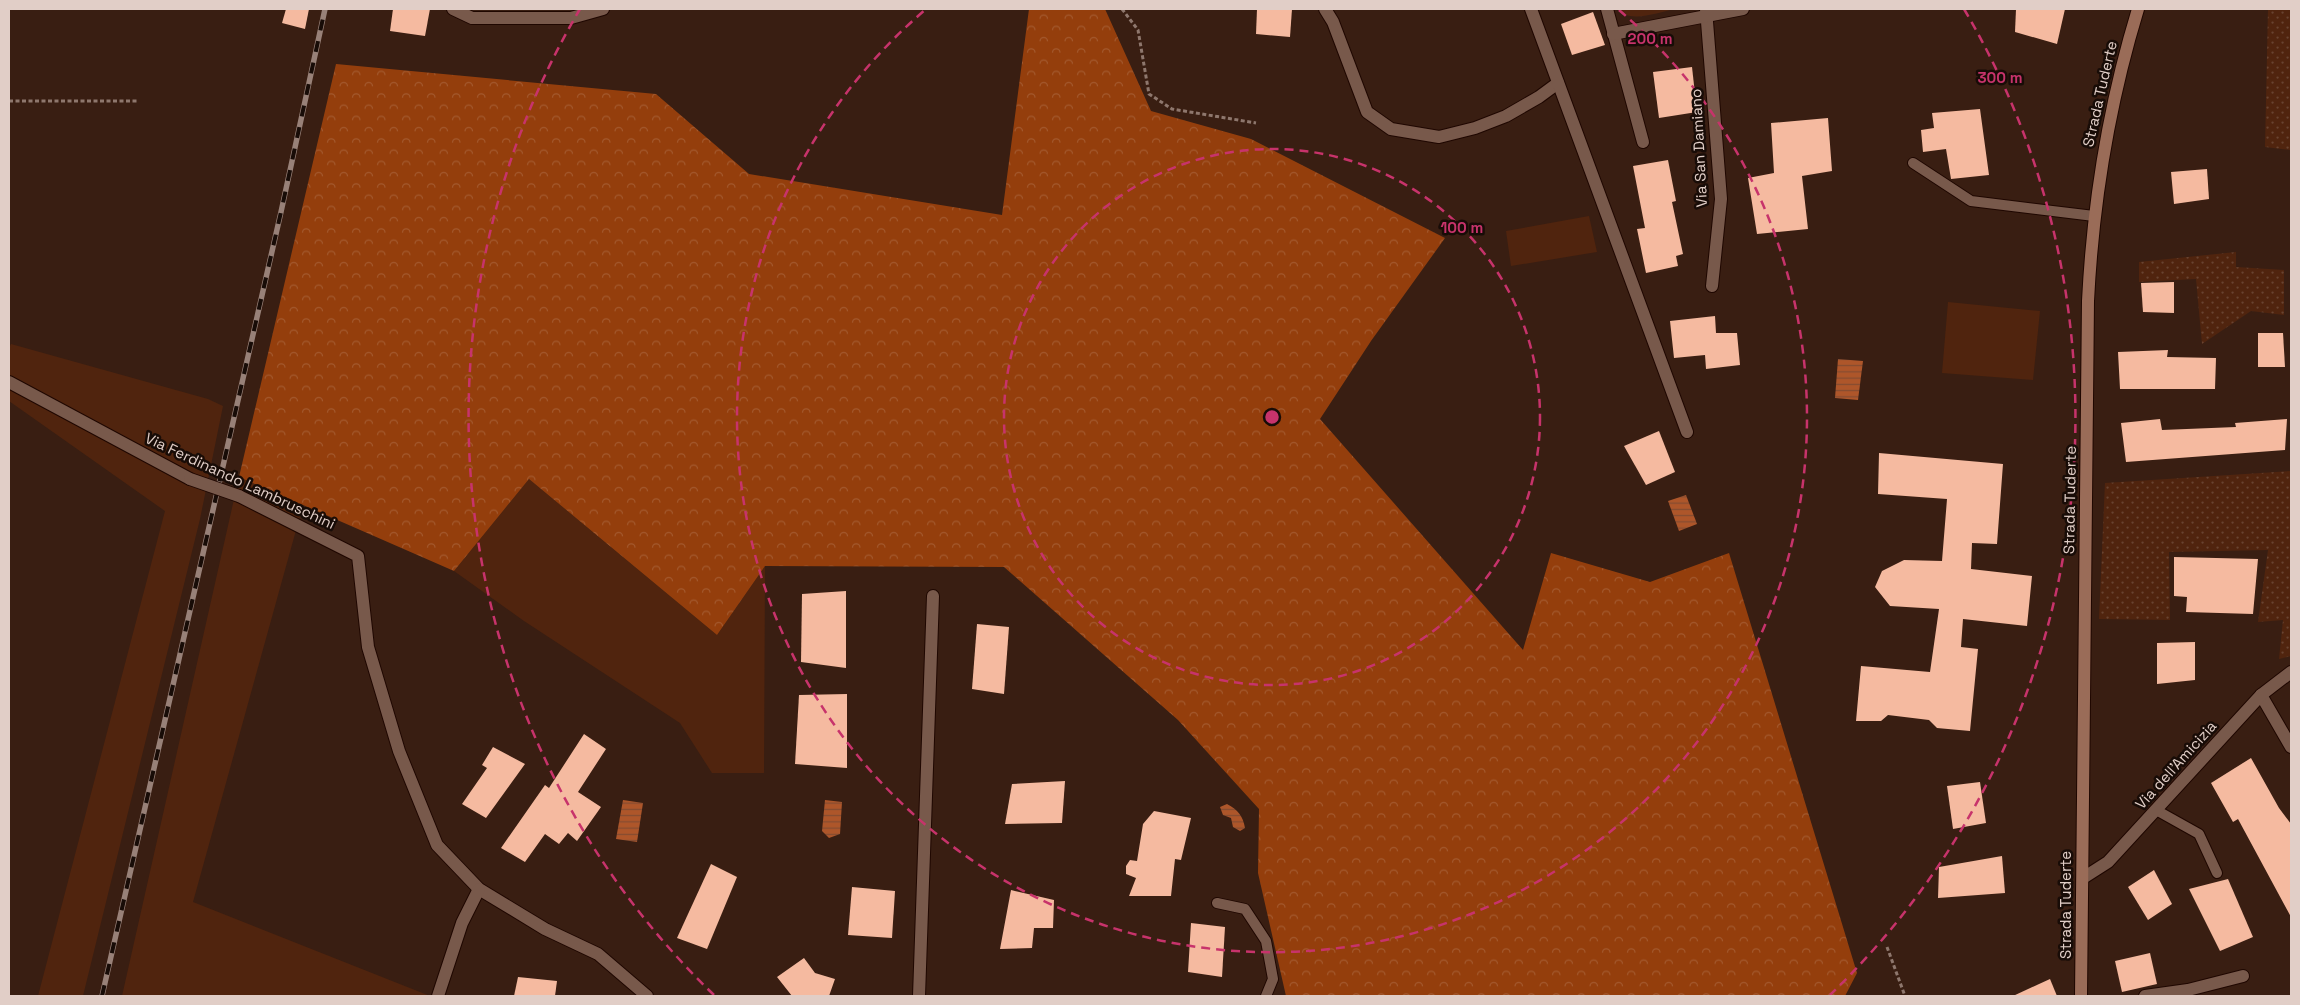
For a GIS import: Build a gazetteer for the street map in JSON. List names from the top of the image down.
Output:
{
  "streets": {
    "main road": ["Strada Tuderte"],
    "street": ["Via San Damiano", "Via Ferdinando Lambruschini", "Via dell'Amicizia"]
  },
  "crossings": [
    ["Strada Tuderte", "Via dell'Amicizia"]
  ],
  "rings": ["200 m", "300 m", "100 m"]
}
